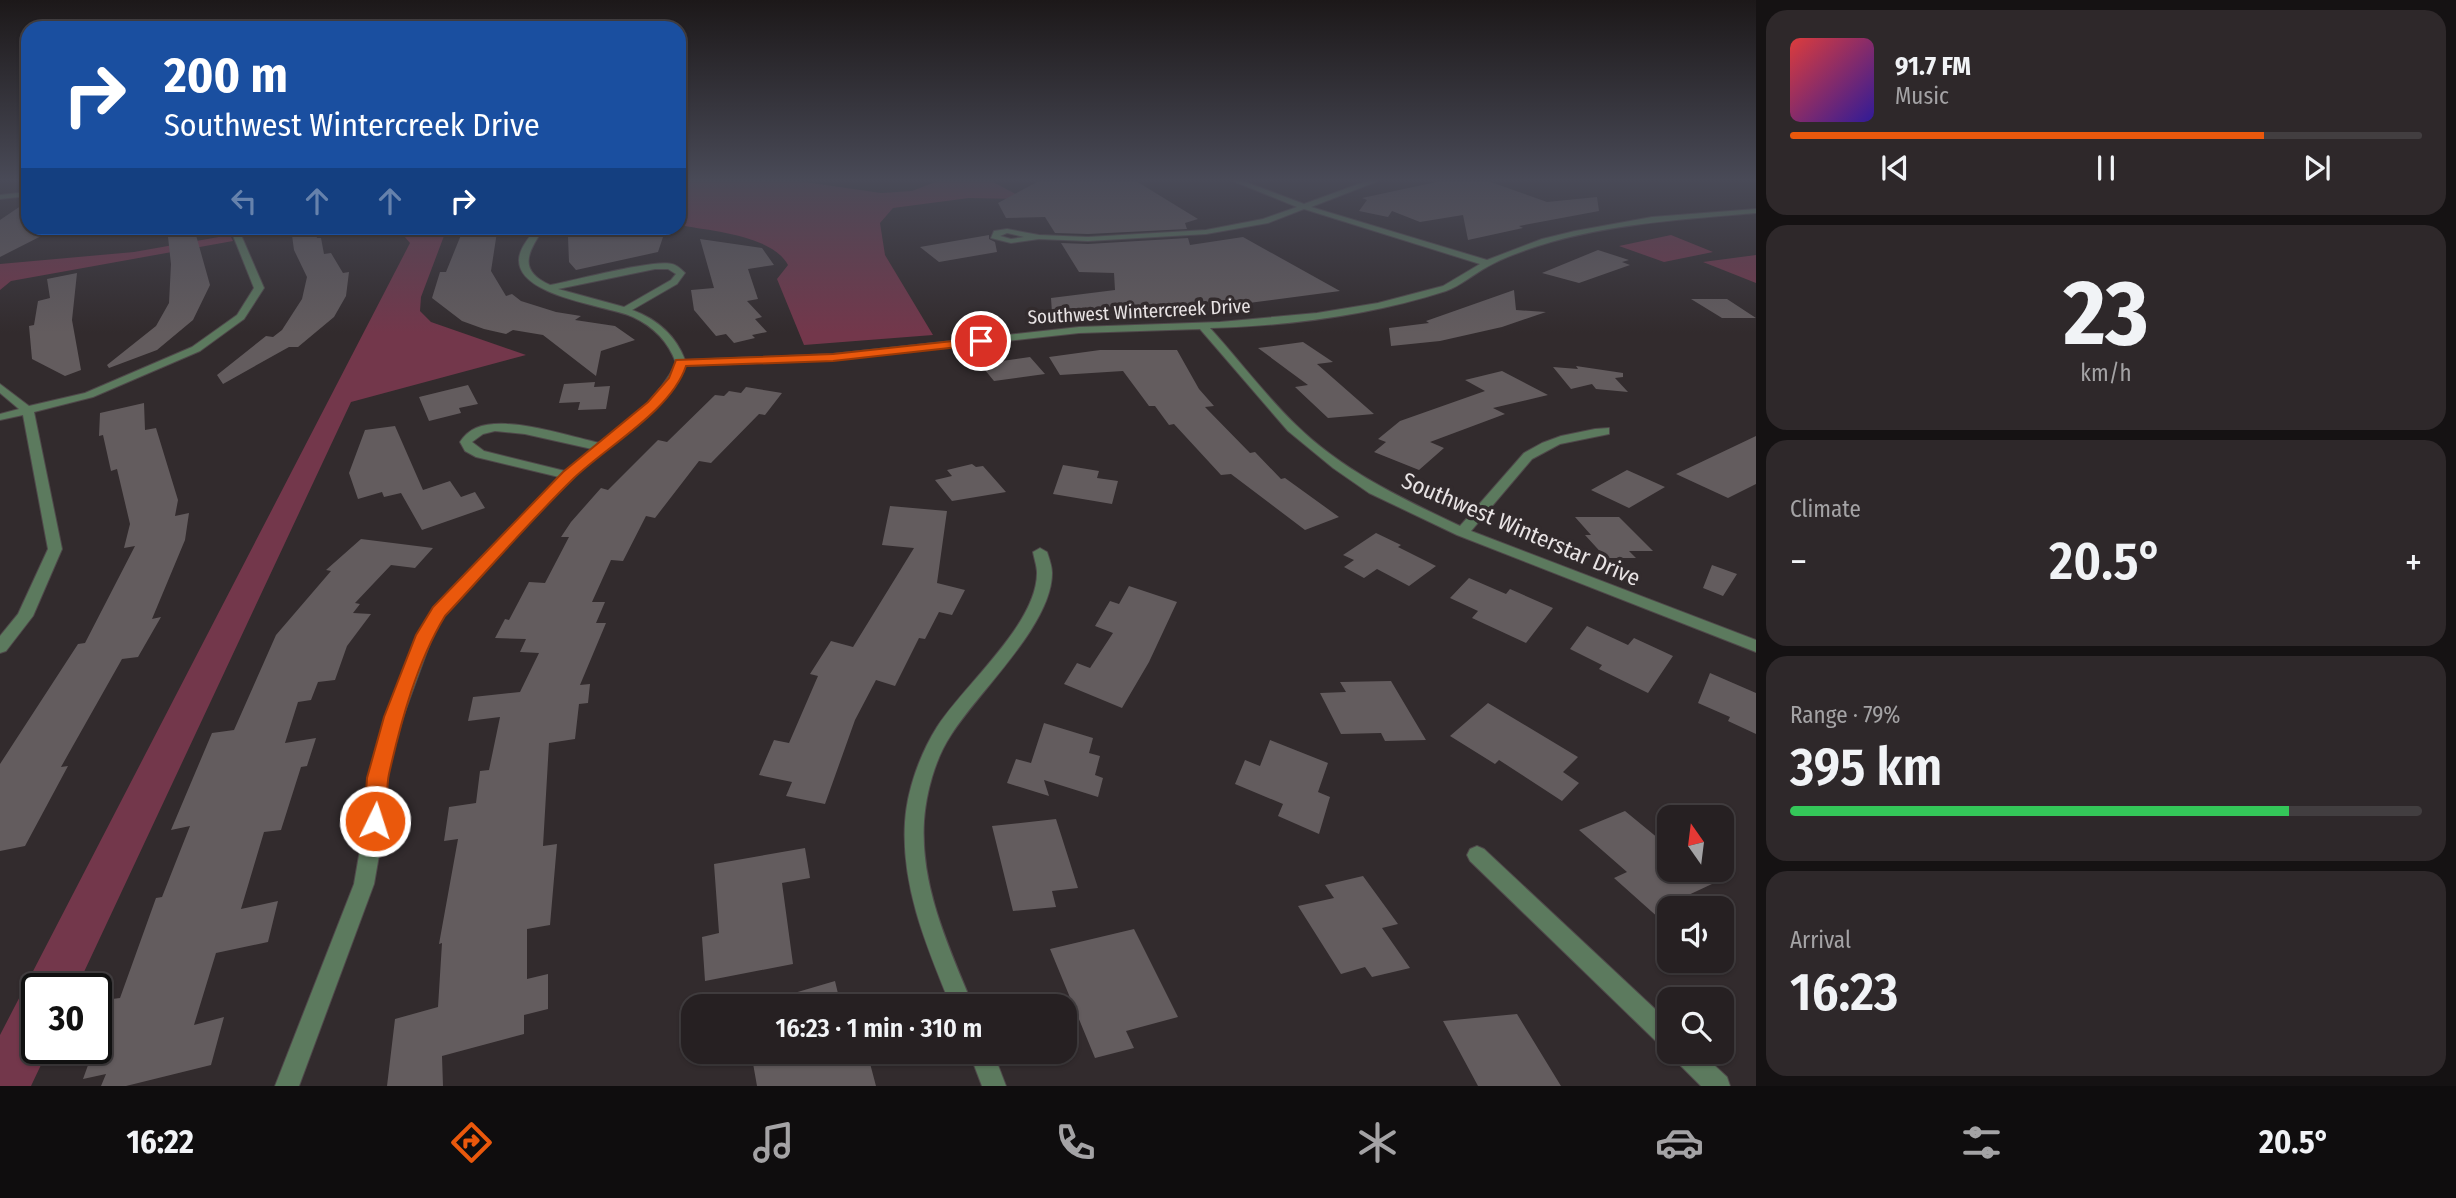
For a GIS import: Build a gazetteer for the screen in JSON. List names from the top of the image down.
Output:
{
  "streets": {
    "street": ["Southwest Wintercreek Drive", "Southwest Winterstar Drive"]
  },
  "crossings": [
    ["Southwest Wintercreek Drive", "Southwest Winterstar Drive"]
  ],
  "north": "top",
  "page": {
    "turn": ["200 m", "Southwest Wintercreek Drive"],
    "song": ["91.7 FM", "Music"],
    "tile": [
      ["23", "km/h"],
      "Climate",
      ["Range · 79%", "395 km"],
      ["Arrival", "16:23"]
    ],
    "heat": ["−", "20.5°", "+"],
    "limit": "30",
    "trip": "16:23 · 1 min · 310 m",
    "tabs": ["16:22", "20.5°"]
  }
}
